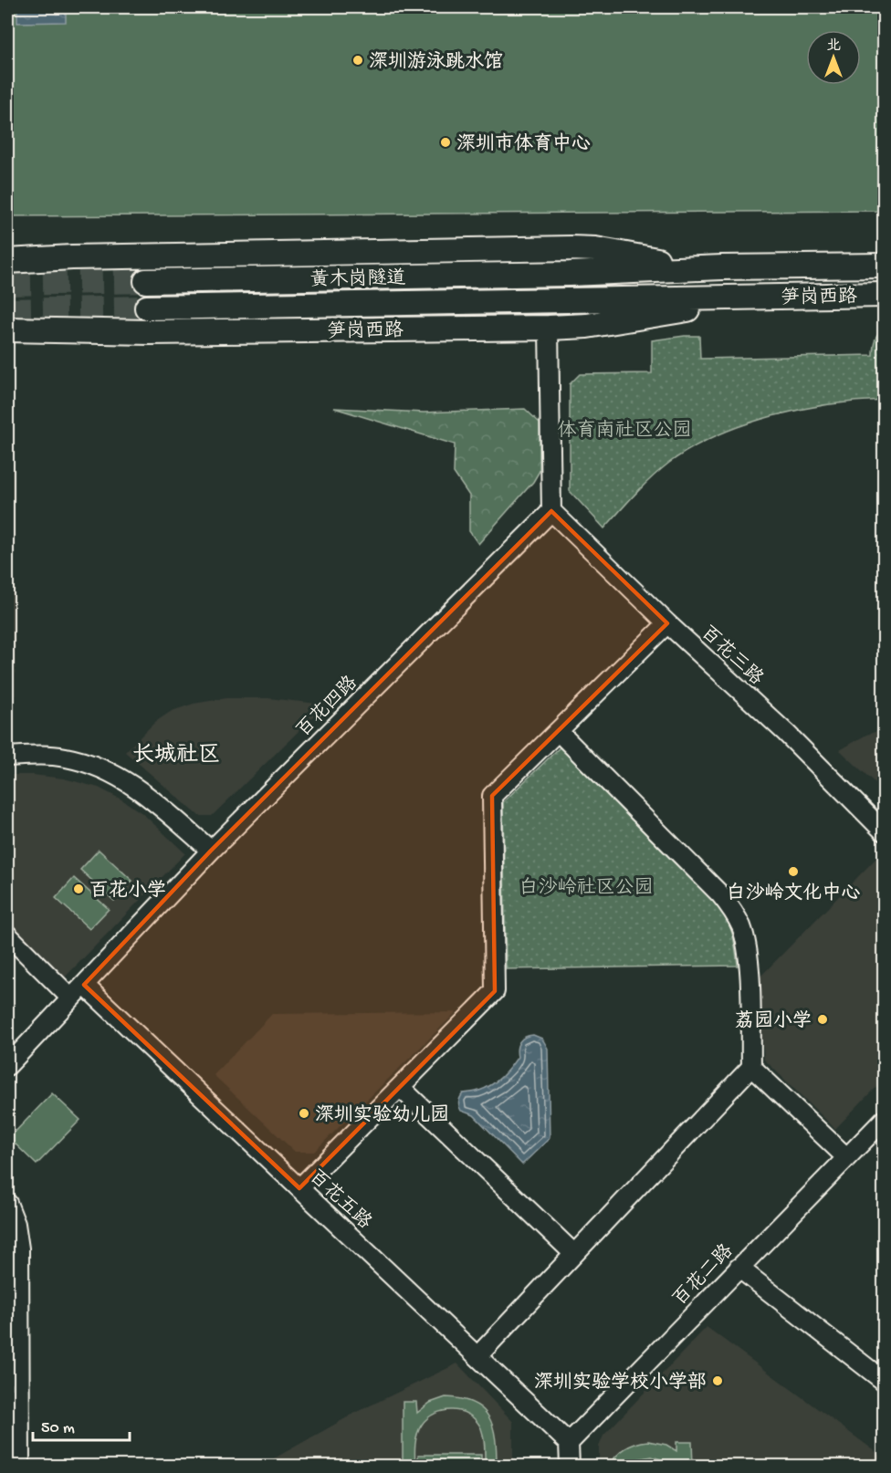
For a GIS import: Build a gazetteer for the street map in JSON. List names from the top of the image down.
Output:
{
  "streets": {
    "main road": ["黄木岗隧道", "笋岗西路"],
    "street": [
      "百花三路",
      "百花四路",
      "百花五路",
      "百花二路"
    ]
  },
  "crossings": [
    ["黄木岗隧道", "笋岗西路"],
    ["百花三路", "百花四路"],
    ["百花四路", "百花五路"],
    ["百花五路", "百花二路"]
  ],
  "districts": ["长城社区"],
  "parks": ["体育南社区公园", "白沙岭社区公园"],
  "places": [
    "深圳游泳跳水馆",
    "深圳市体育中心",
    "白沙岭文化中心",
    "百花小学",
    "荔园小学",
    "深圳实验幼儿园",
    "深圳实验学校小学部"
  ],
  "scale_bar": "50 m",
  "north": "top"
}
